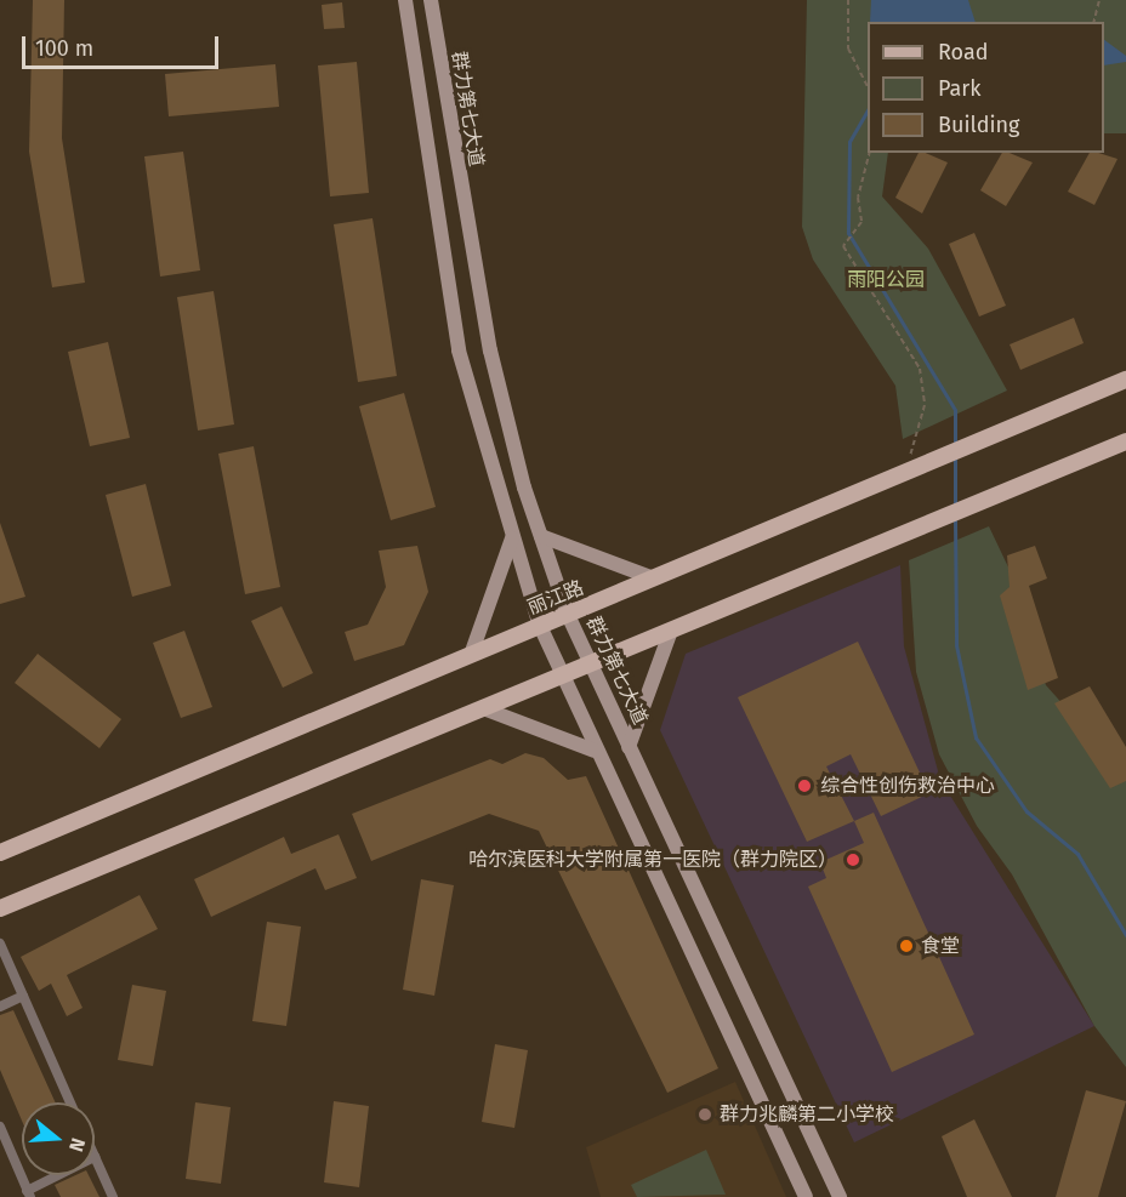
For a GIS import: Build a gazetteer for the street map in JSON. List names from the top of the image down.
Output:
{
  "streets": {
    "main road": ["群力第七大道", "丽江路"]
  },
  "crossings": [
    ["群力第七大道", "丽江路"]
  ],
  "parks": ["雨阳公园"],
  "places": [
    "综合性创伤救治中心",
    "哈尔滨医科大学附属第一医院（群力院区）",
    "食堂",
    "群力兆麟第二小学校"
  ],
  "legend": ["Road", "Park", "Building"],
  "scale_bar": "100 m",
  "north": "right"
}
